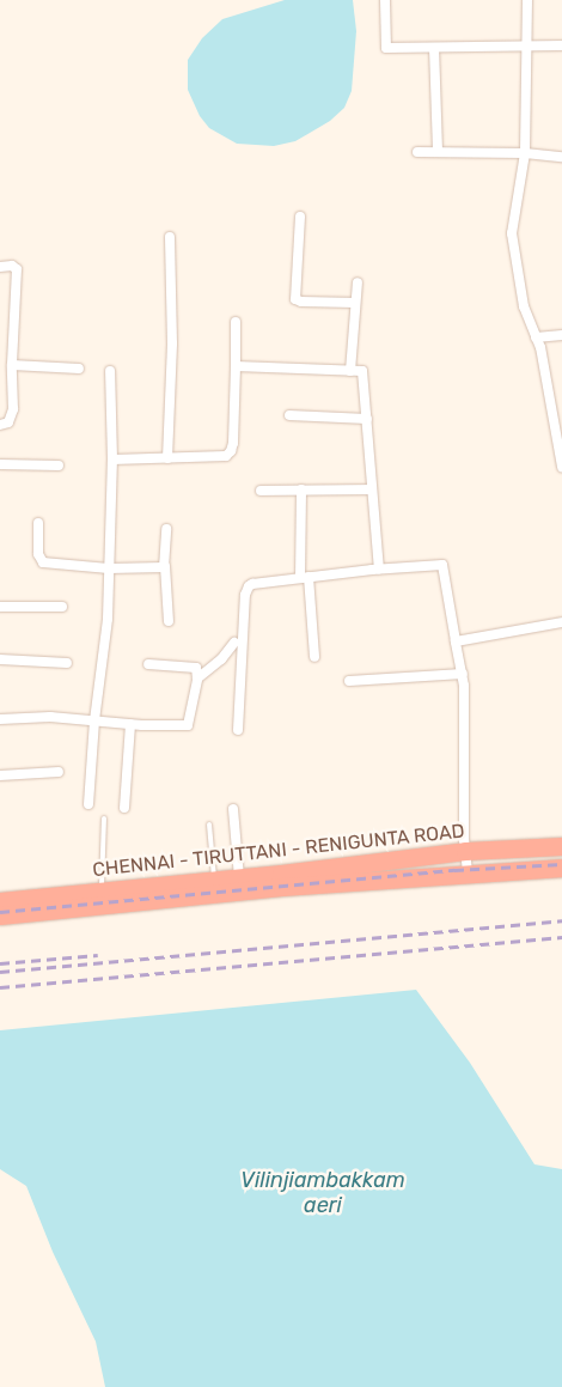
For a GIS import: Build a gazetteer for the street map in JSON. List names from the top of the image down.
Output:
{
  "streets": {
    "highway": ["CHENNAI - TIRUTTANI - RENIGUNTA ROAD"]
  },
  "water": ["Vilinjiambakkam aeri"]
}
